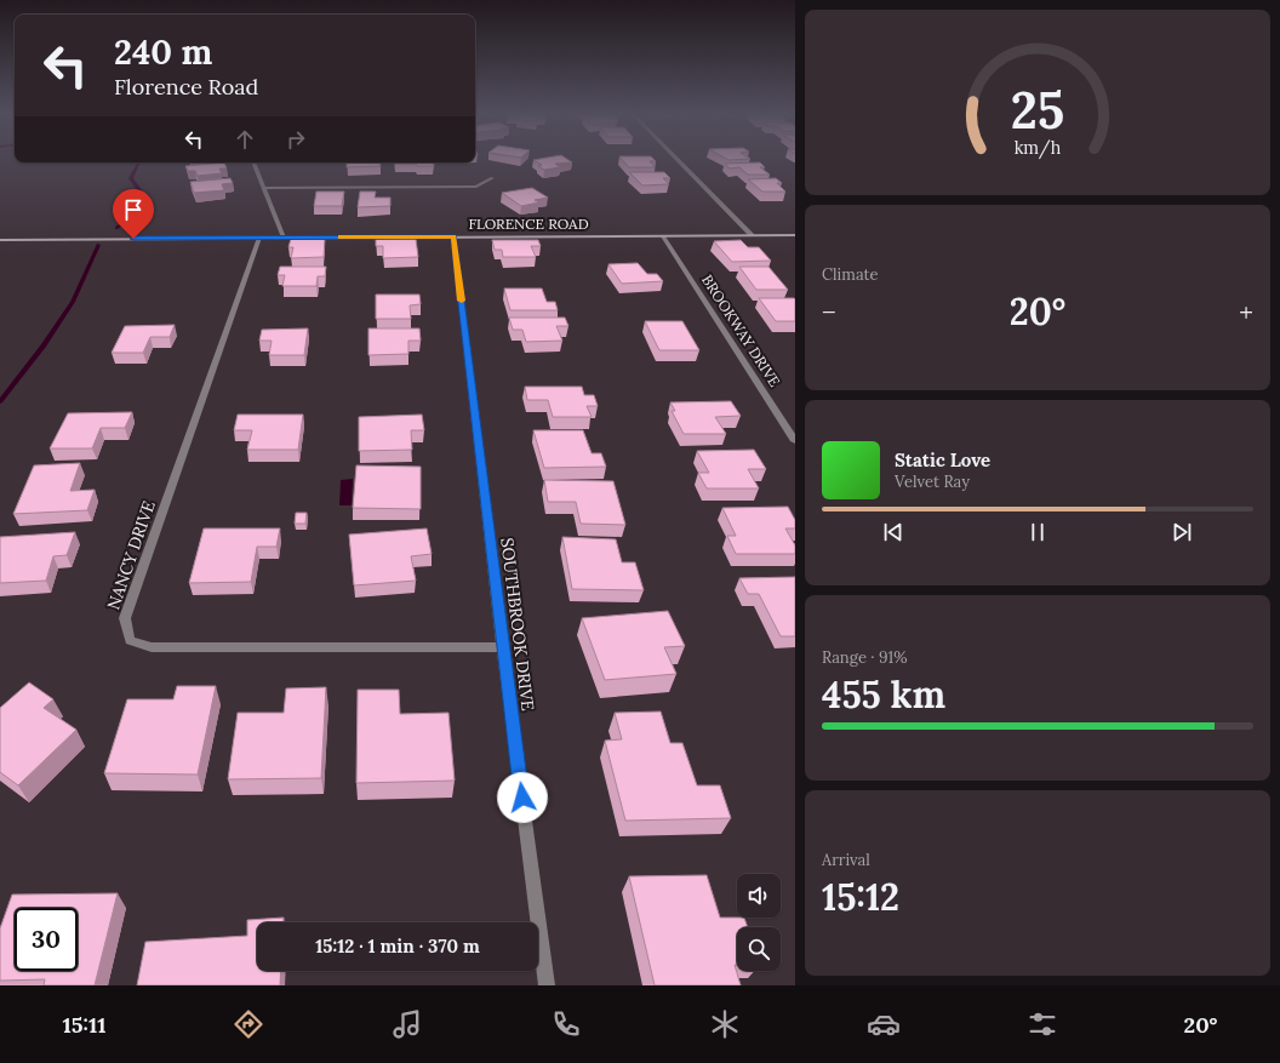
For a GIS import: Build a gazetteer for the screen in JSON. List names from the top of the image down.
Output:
{
  "streets": {
    "street": [
      "FLORENCE ROAD",
      "BROOKWAY DRIVE",
      "NANCY DRIVE",
      "SOUTHBROOK DRIVE"
    ]
  },
  "crossings": [
    ["FLORENCE ROAD", "BROOKWAY DRIVE"],
    ["FLORENCE ROAD", "NANCY DRIVE"],
    ["FLORENCE ROAD", "SOUTHBROOK DRIVE"],
    ["NANCY DRIVE", "SOUTHBROOK DRIVE"]
  ],
  "page": {
    "turn": ["240 m", "Florence Road"],
    "tile": [
      "Climate",
      ["Range · 91%", "455 km"],
      ["Arrival", "15:12"]
    ],
    "heat": ["−", "20°", "+"],
    "song": ["Static Love", "Velvet Ray"],
    "limit": "30",
    "trip": "15:12 · 1 min · 370 m",
    "tabs": ["15:11", "20°"],
    "gauge": ["25", "km/h"]
  }
}
